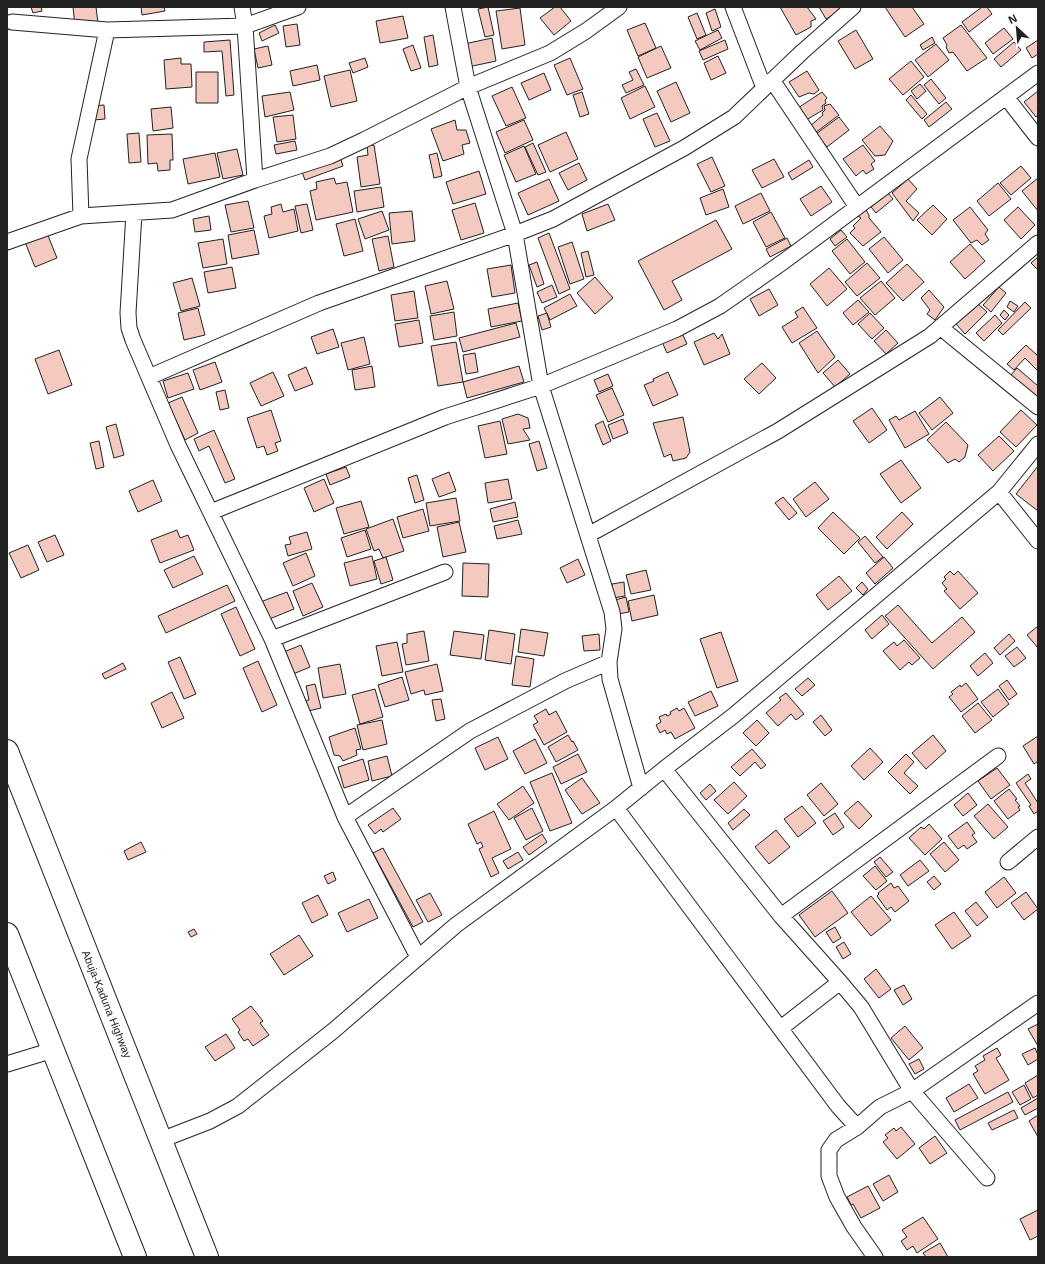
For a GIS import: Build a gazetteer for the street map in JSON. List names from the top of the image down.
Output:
{
  "streets": {
    "highway": ["Abuja-Kaduna Highway"]
  },
  "north": "top left"
}
